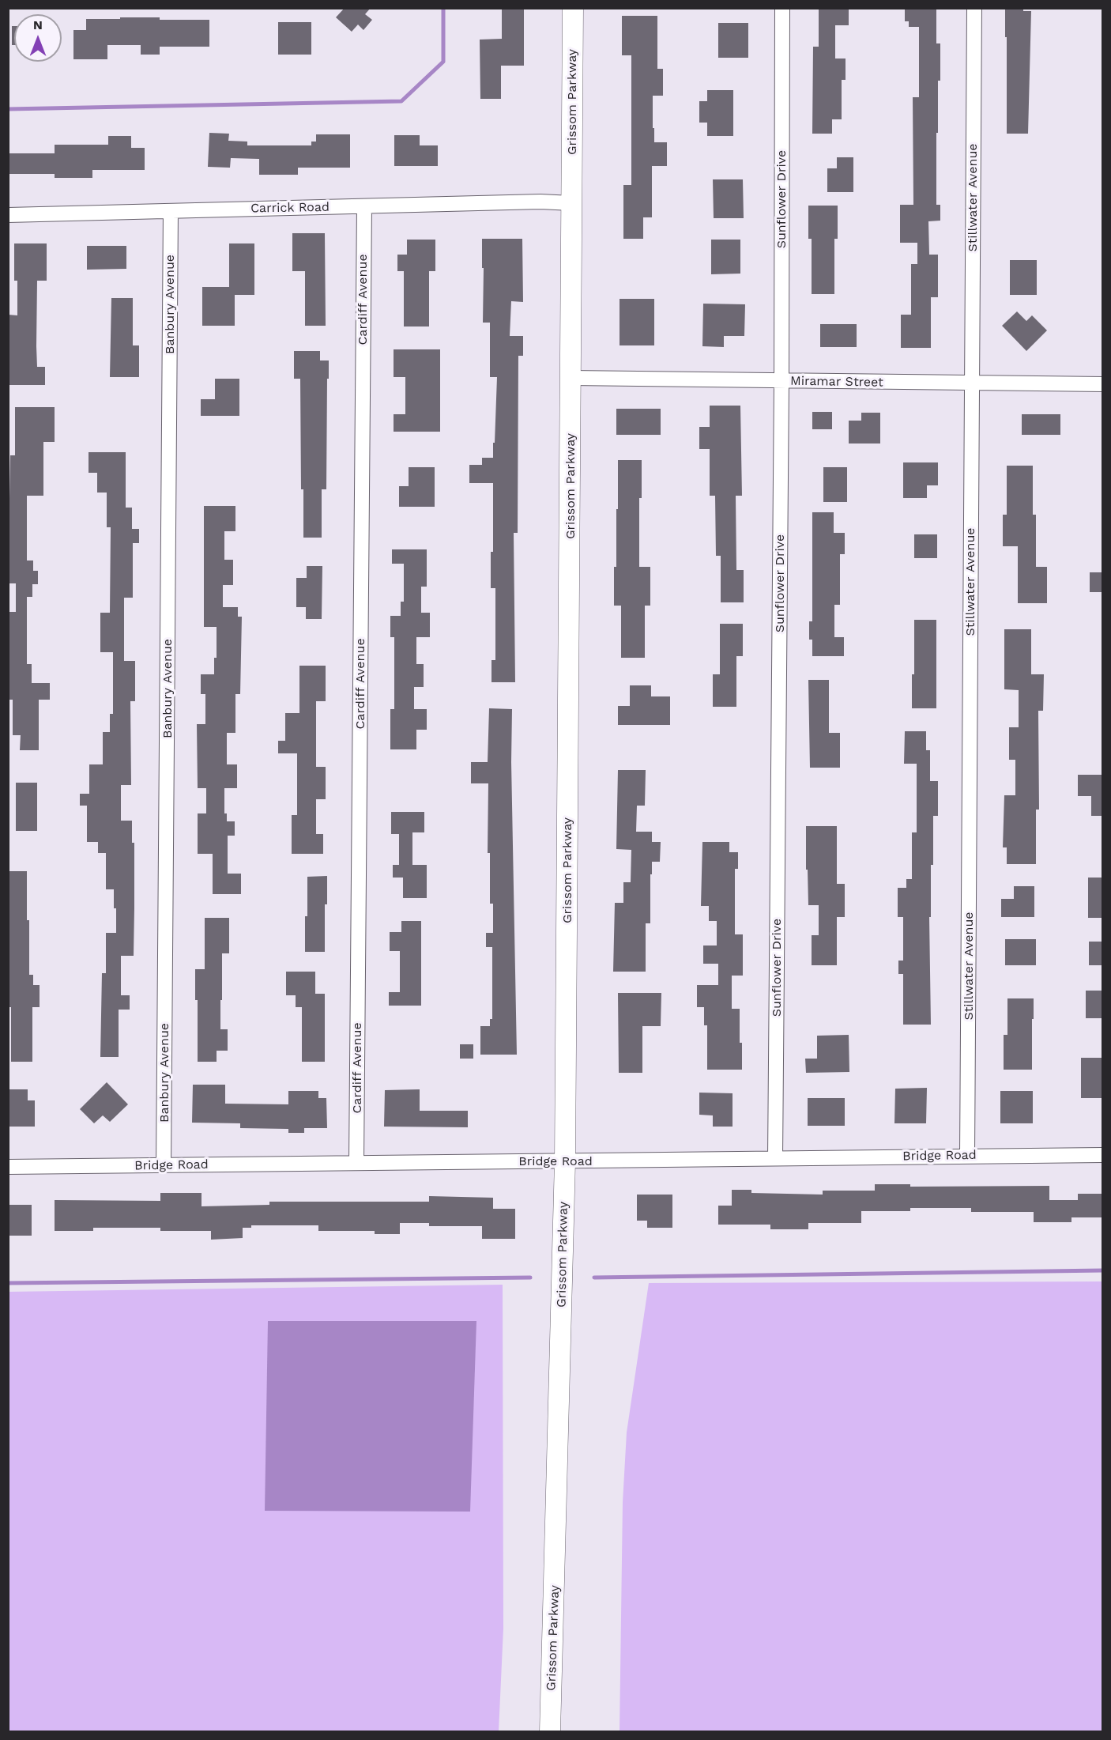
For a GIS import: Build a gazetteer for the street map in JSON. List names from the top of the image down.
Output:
{
  "streets": {
    "main road": ["Grissom Parkway"],
    "street": [
      "Stillwater Avenue",
      "Sunflower Drive",
      "Carrick Road",
      "Cardiff Avenue",
      "Banbury Avenue",
      "Miramar Street",
      "Bridge Road"
    ]
  },
  "crossings": [
    ["Grissom Parkway", "Carrick Road"],
    ["Grissom Parkway", "Miramar Street"],
    ["Grissom Parkway", "Bridge Road"],
    ["Stillwater Avenue", "Miramar Street"],
    ["Stillwater Avenue", "Bridge Road"],
    ["Sunflower Drive", "Miramar Street"],
    ["Sunflower Drive", "Bridge Road"],
    ["Carrick Road", "Cardiff Avenue"],
    ["Carrick Road", "Banbury Avenue"],
    ["Cardiff Avenue", "Bridge Road"],
    ["Banbury Avenue", "Bridge Road"]
  ],
  "north": "top"
}
